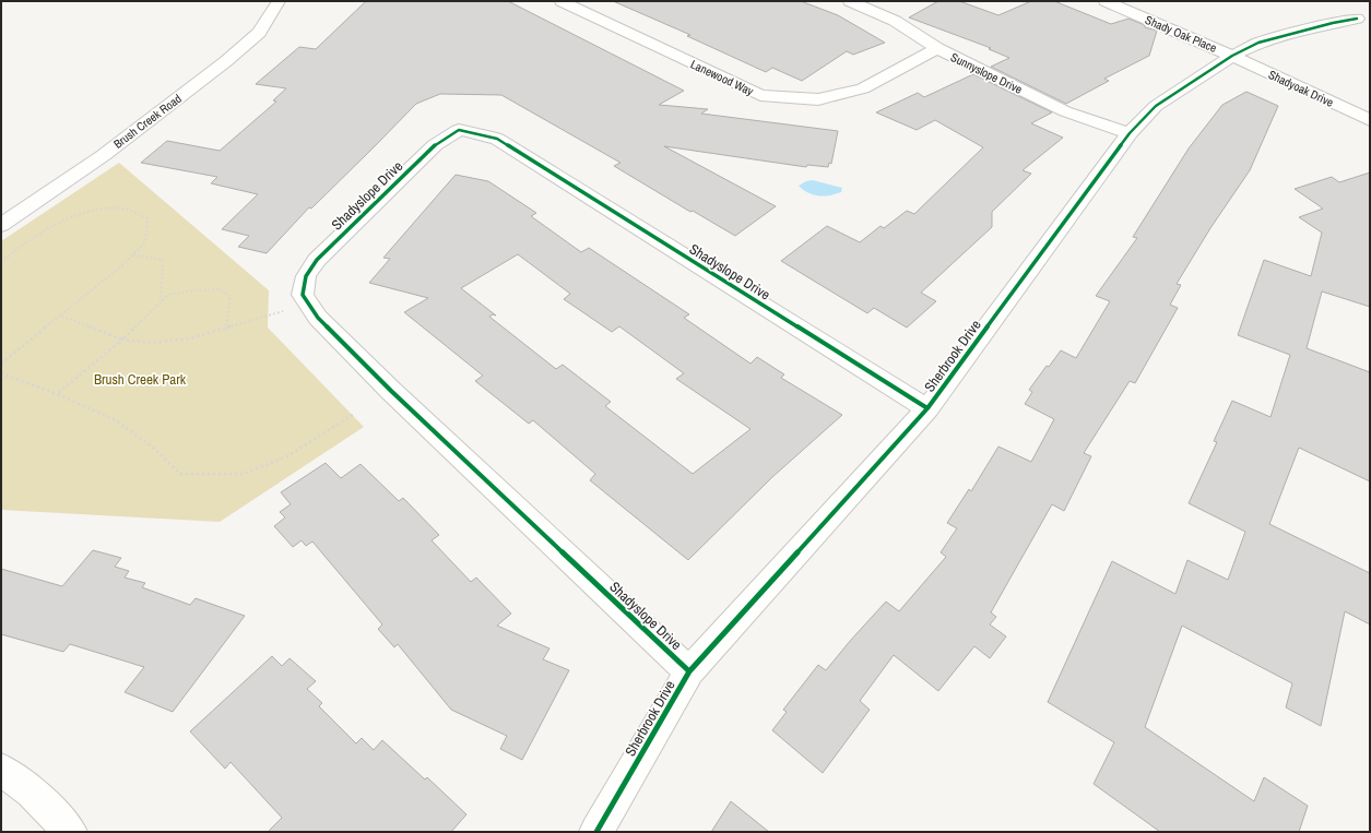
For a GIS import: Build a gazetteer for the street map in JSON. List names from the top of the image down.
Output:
{
  "streets": {
    "street": [
      "Shady Oak Place",
      "Sunnyslope Drive",
      "Lanewood Way",
      "Shadyoak Drive",
      "Brush Creek Road",
      "Shadyslope Drive",
      "Sherbrook Drive"
    ]
  },
  "crossings": [
    ["Shady Oak Place", "Shadyoak Drive"],
    ["Shady Oak Place", "Sherbrook Drive"],
    ["Sunnyslope Drive", "Lanewood Way"],
    ["Sunnyslope Drive", "Sherbrook Drive"],
    ["Shadyoak Drive", "Sherbrook Drive"],
    ["Shadyslope Drive", "Sherbrook Drive"]
  ],
  "parks": ["Brush Creek Park"]
}
